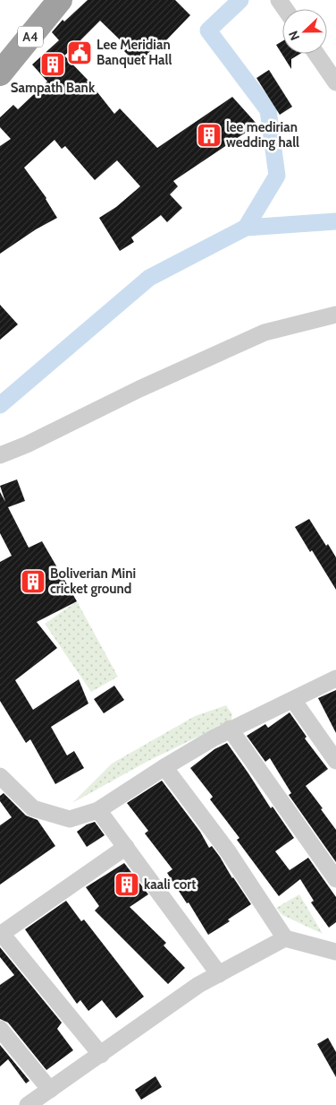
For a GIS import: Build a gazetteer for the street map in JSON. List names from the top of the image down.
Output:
{
  "streets": {
    "highway": ["A4"]
  },
  "places": {
    "public building": ["Lee Meridian Banquet Hall"],
    "building": [
      "Sampath Bank",
      "lee medirian wedding hall",
      "Boliverian Mini cricket ground",
      "kaali cort"
    ]
  },
  "north": "left"
}
